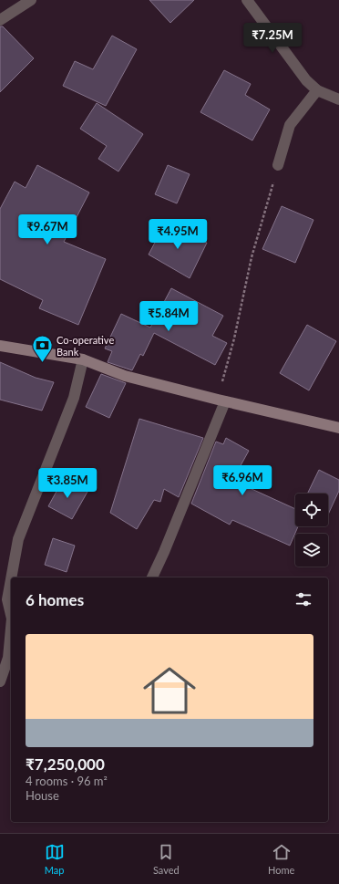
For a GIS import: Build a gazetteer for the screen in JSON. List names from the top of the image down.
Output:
{
  "places": {
    "bank": ["Co-operative Bank"]
  },
  "page": {
    "price": [
      "₹7.25M",
      "₹9.67M",
      "₹4.95M",
      "₹5.84M",
      "₹6.96M",
      "₹3.85M"
    ],
    "heading": "6 homes",
    "list": [
      {
        "name": "₹7,250,000",
        "note": "4 rooms · 96 m² · House"
      }
    ],
    "tabs": ["Map", "Saved", "Home"]
  }
}
